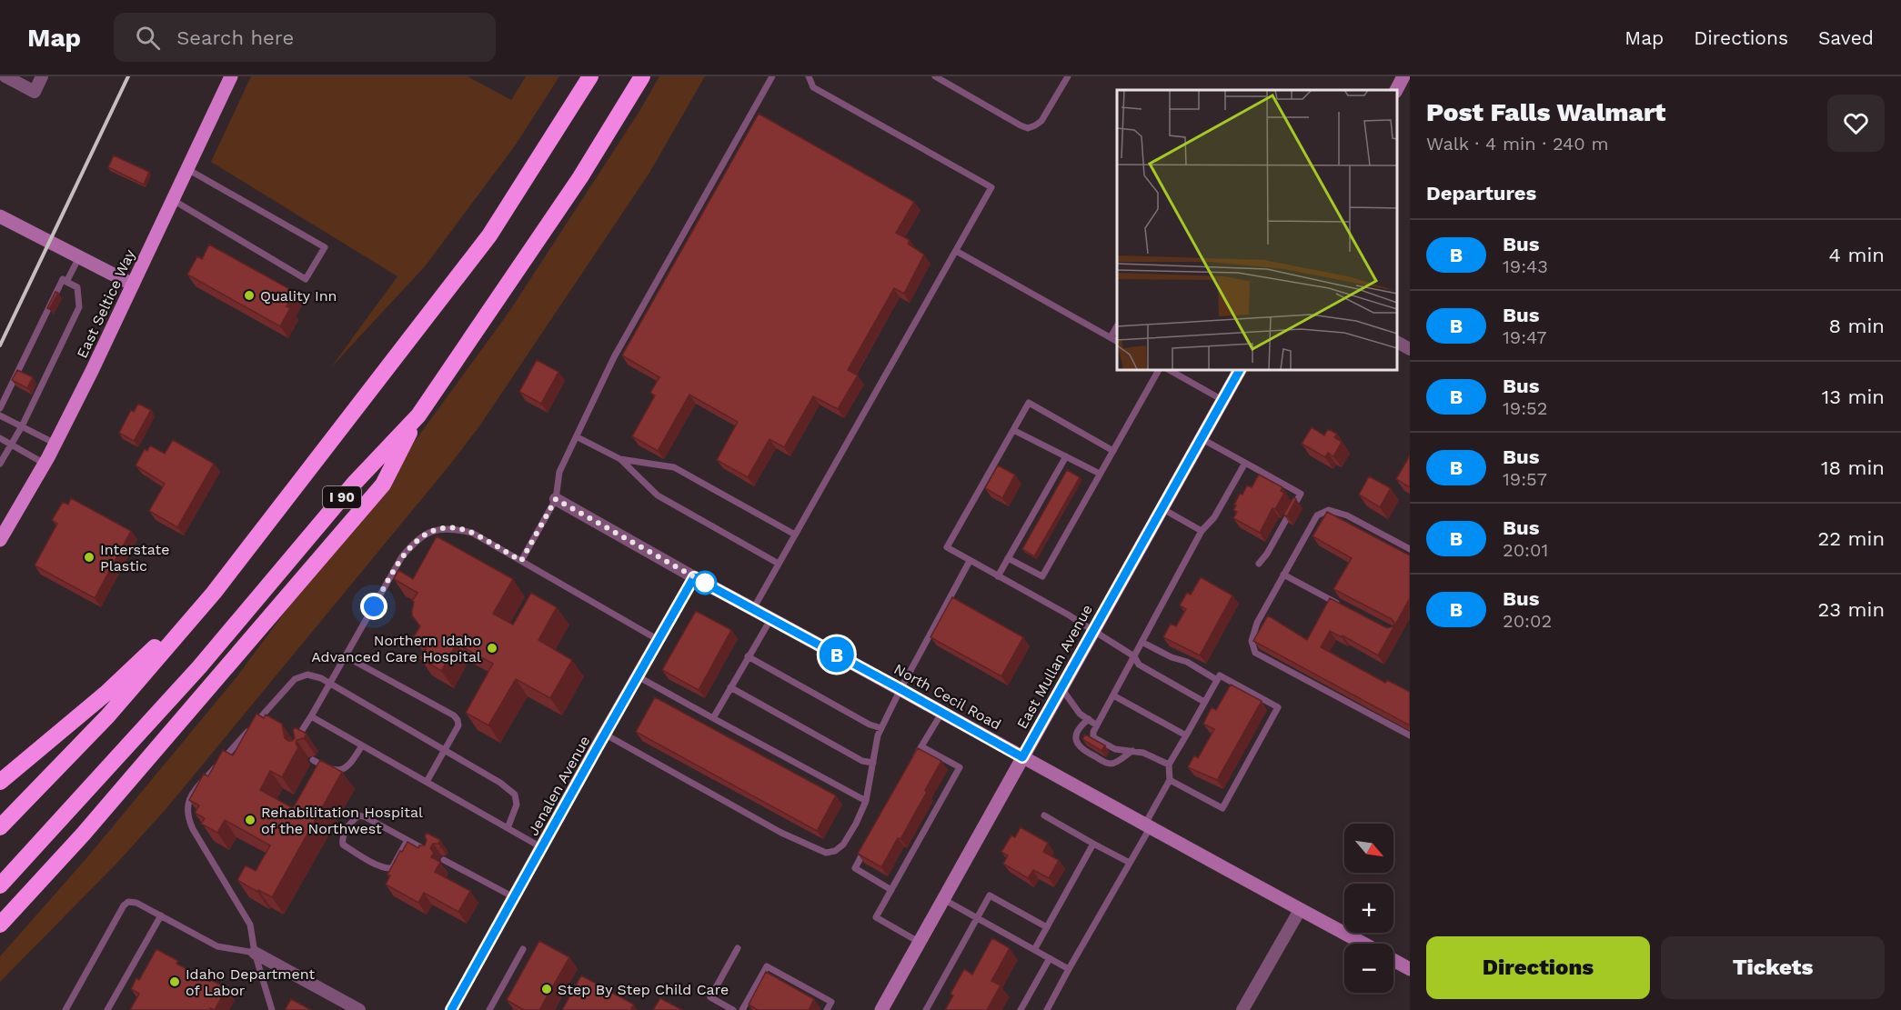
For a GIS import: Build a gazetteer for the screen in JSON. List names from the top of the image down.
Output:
{
  "streets": {
    "highway": ["I 90"],
    "main road": ["East Seltice Way"],
    "street": ["East Mullan Avenue", "North Cecil Road", "Jenalen Avenue"]
  },
  "crossings": [
    ["East Mullan Avenue", "North Cecil Road"],
    ["North Cecil Road", "Jenalen Avenue"]
  ],
  "places": [
    "Quality Inn",
    "Interstate Plastic",
    "Northern Idaho Advanced Care Hospital",
    "Rehabilitation Hospital of the Northwest",
    "Idaho Department of Labor",
    "Step By Step Child Care"
  ],
  "lines": ["bus line B"],
  "north": "bottom right",
  "page": {
    "header": "Map",
    "search": "Search here",
    "nav": ["Map", "Directions", "Saved"],
    "on_map": "B",
    "heading": [
      ["Post Falls Walmart", "Walk · 4 min · 240 m"],
      "Departures"
    ],
    "list": [
      {
        "mark": "B",
        "name": "Bus",
        "note": "19:43",
        "value": "4 min"
      },
      {
        "mark": "B",
        "name": "Bus",
        "note": "19:47",
        "value": "8 min"
      },
      {
        "mark": "B",
        "name": "Bus",
        "note": "19:52",
        "value": "13 min"
      },
      {
        "mark": "B",
        "name": "Bus",
        "note": "19:57",
        "value": "18 min"
      },
      {
        "mark": "B",
        "name": "Bus",
        "note": "20:01",
        "value": "22 min"
      },
      {
        "mark": "B",
        "name": "Bus",
        "note": "20:02",
        "value": "23 min"
      }
    ],
    "map_buttons": ["+", "−"],
    "buttons": ["Directions", "Tickets"]
  }
}
